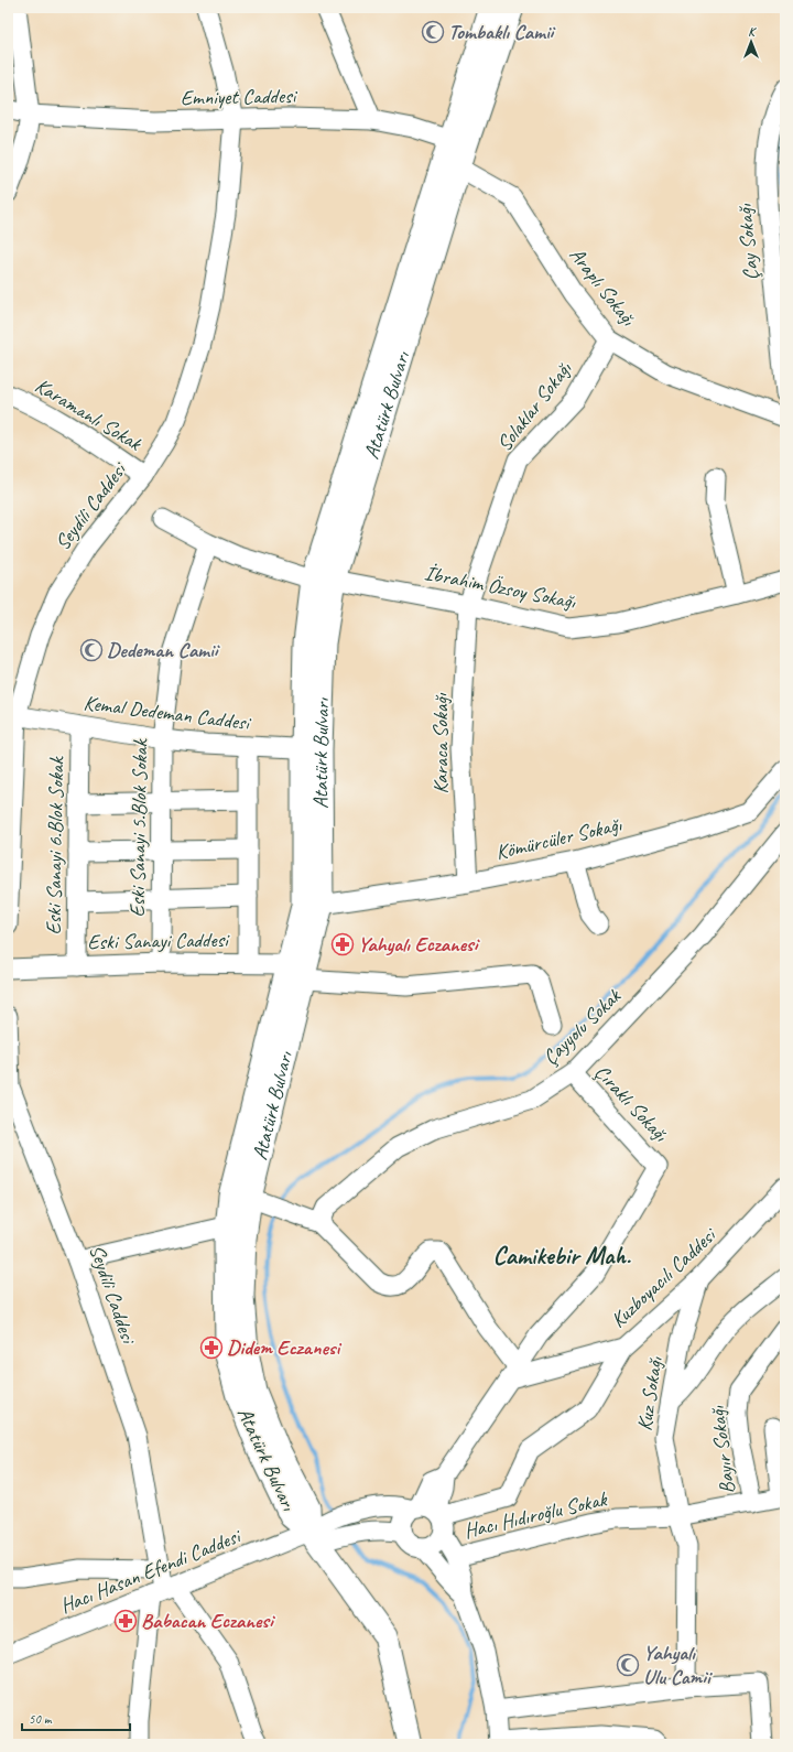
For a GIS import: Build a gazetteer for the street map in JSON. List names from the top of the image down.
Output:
{
  "streets": {
    "main road": ["Atatürk Bulvarı"],
    "street": [
      "Emniyet Caddesi",
      "Çay Sokağı",
      "Araplı Sokağı",
      "Solaklar Sokağı",
      "Karamanlı Sokak",
      "Seydili Caddesi",
      "İbrahim Özsoy Sokağı",
      "Kemal Dedeman Caddesi",
      "Karaca Sokağı",
      "Eski Sanayi 5.Blok Sokak",
      "Kömürcüler Sokağı",
      "Eski Sanayi 6.Blok Sokak",
      "Eski Sanayi Caddesi",
      "Çayyolu Sokak",
      "Çıraklı Sokağı",
      "Kuzboyacılı Caddesi",
      "Kuz Sokağı",
      "Bayır Sokağı",
      "Hacı Hıdıroğlu Sokak",
      "Hacı Hasan Efendi Caddesi"
    ]
  },
  "crossings": [
    ["Emniyet Caddesi", "Atatürk Bulvarı"],
    ["Emniyet Caddesi", "Seydili Caddesi"],
    ["Araplı Sokağı", "Atatürk Bulvarı"],
    ["Araplı Sokağı", "Solaklar Sokağı"],
    ["Atatürk Bulvarı", "İbrahim Özsoy Sokağı"],
    ["Atatürk Bulvarı", "Kemal Dedeman Caddesi"],
    ["Atatürk Bulvarı", "Kömürcüler Sokağı"],
    ["Atatürk Bulvarı", "Eski Sanayi Caddesi"],
    ["Atatürk Bulvarı", "Hacı Hasan Efendi Caddesi"],
    ["Solaklar Sokağı", "İbrahim Özsoy Sokağı"],
    ["Solaklar Sokağı", "Karaca Sokağı"],
    ["Karamanlı Sokak", "Seydili Caddesi"],
    ["Seydili Caddesi", "Kemal Dedeman Caddesi"],
    ["Seydili Caddesi", "Hacı Hasan Efendi Caddesi"],
    ["İbrahim Özsoy Sokağı", "Karaca Sokağı"],
    ["Kemal Dedeman Caddesi", "Eski Sanayi 5.Blok Sokak"],
    ["Kemal Dedeman Caddesi", "Eski Sanayi 6.Blok Sokak"],
    ["Karaca Sokağı", "Kömürcüler Sokağı"],
    ["Eski Sanayi 5.Blok Sokak", "Eski Sanayi Caddesi"],
    ["Eski Sanayi 6.Blok Sokak", "Eski Sanayi Caddesi"],
    ["Çayyolu Sokak", "Çıraklı Sokağı"],
    ["Çıraklı Sokağı", "Kuzboyacılı Caddesi"],
    ["Kuzboyacılı Caddesi", "Kuz Sokağı"],
    ["Kuz Sokağı", "Hacı Hıdıroğlu Sokak"],
    ["Bayır Sokağı", "Hacı Hıdıroğlu Sokak"]
  ],
  "districts": ["Camikebir Mah."],
  "places": {
    "mosque": ["Tombaklı Camii", "Dedeman Camii", "Yahyalı Ulu Camii"],
    "pharmacy": ["Yahyalı Eczanesi", "Didem Eczanesi", "Babacan Eczanesi"]
  },
  "scale_bar": "50 m",
  "north": "top"
}
